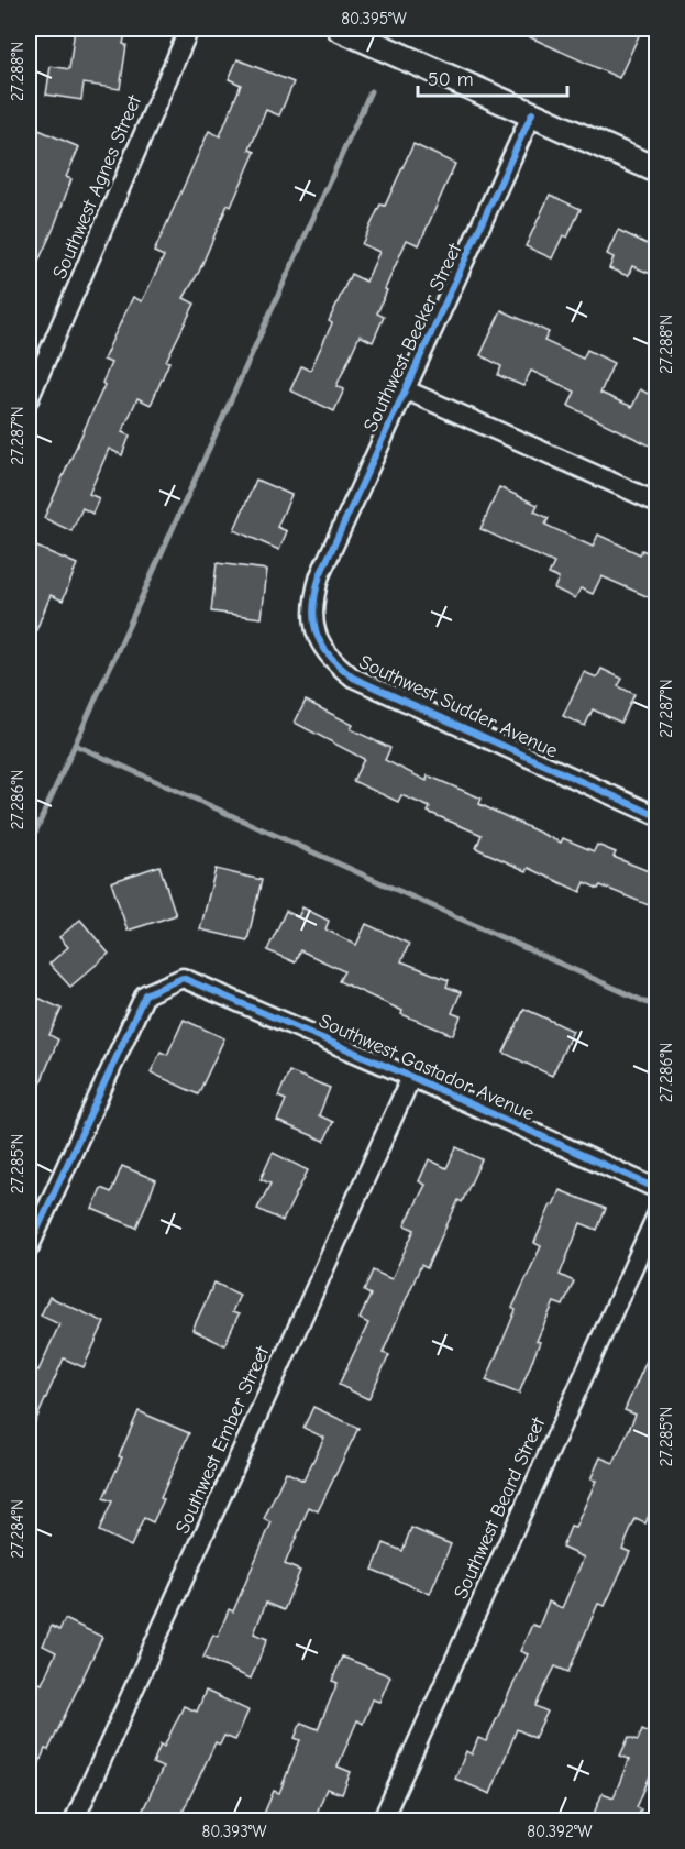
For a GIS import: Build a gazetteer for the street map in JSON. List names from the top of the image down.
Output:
{
  "streets": {
    "street": [
      "Southwest Agnes Street",
      "Southwest Beeker Street",
      "Southwest Sudder Avenue",
      "Southwest Gastador Avenue",
      "Southwest Ember Street",
      "Southwest Beard Street"
    ]
  },
  "crossings": [
    ["Southwest Beeker Street", "Southwest Sudder Avenue"],
    ["Southwest Gastador Avenue", "Southwest Ember Street"]
  ],
  "scale_bar": "50 m",
  "coordinates": [
    "80.395°W",
    "27.288°N",
    "27.287°N",
    "27.286°N",
    "27.285°N",
    "27.284°N",
    "80.393°W",
    "80.392°W"
  ]
}
